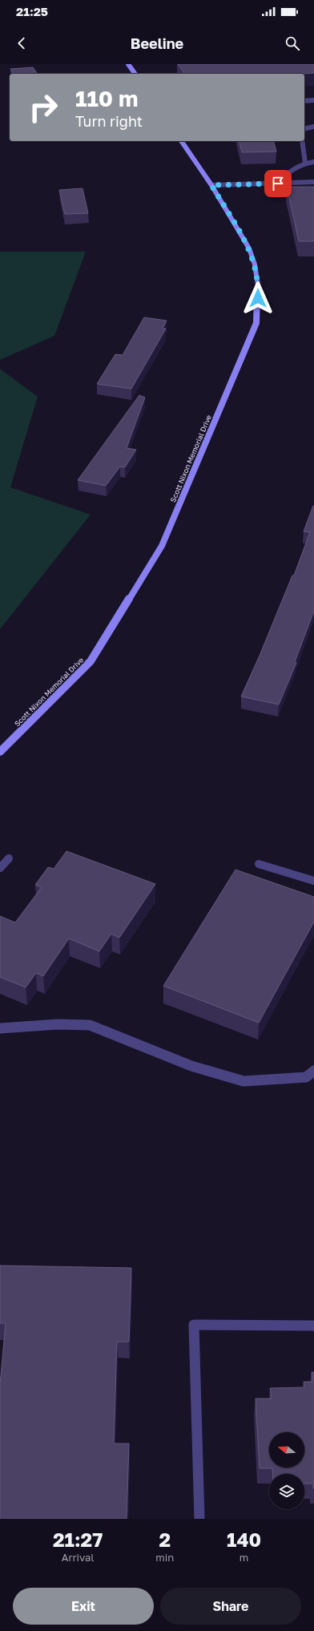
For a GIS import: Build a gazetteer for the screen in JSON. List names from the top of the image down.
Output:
{
  "streets": {
    "main road": ["Scott Nixon Memorial Drive"]
  },
  "north": "left",
  "page": {
    "status": "21:25",
    "header": "Beeline",
    "turn": ["110 m", "Turn right"],
    "eta": [
      "21:27",
      "Arrival",
      "2",
      "min",
      "140",
      "m"
    ],
    "buttons": ["Exit", "Share"]
  }
}
